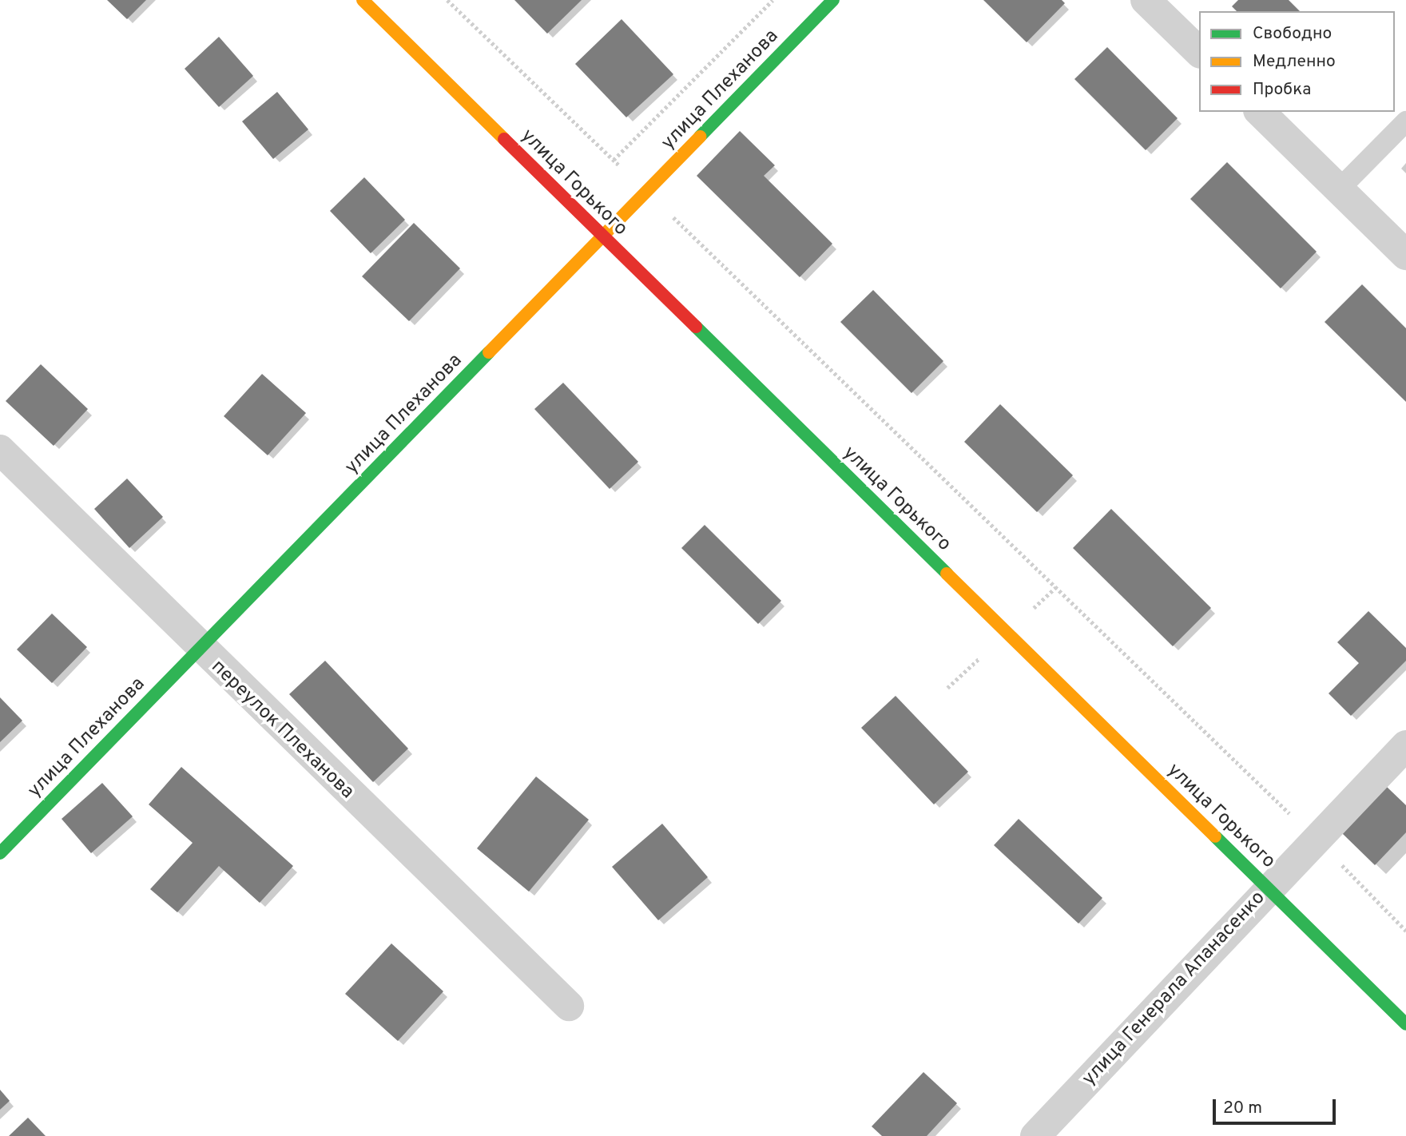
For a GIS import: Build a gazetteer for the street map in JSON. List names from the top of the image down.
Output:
{
  "streets": {
    "street": [
      "улица Плеханова",
      "улица Горького",
      "переулок Плеханова",
      "улица Генерала Апанасенко"
    ]
  },
  "crossings": [
    ["улица Плеханова", "улица Горького"],
    ["улица Плеханова", "переулок Плеханова"],
    ["улица Горького", "улица Генерала Апанасенко"]
  ],
  "legend": ["Свободно", "Медленно", "Пробка"],
  "scale_bar": "20 m"
}
